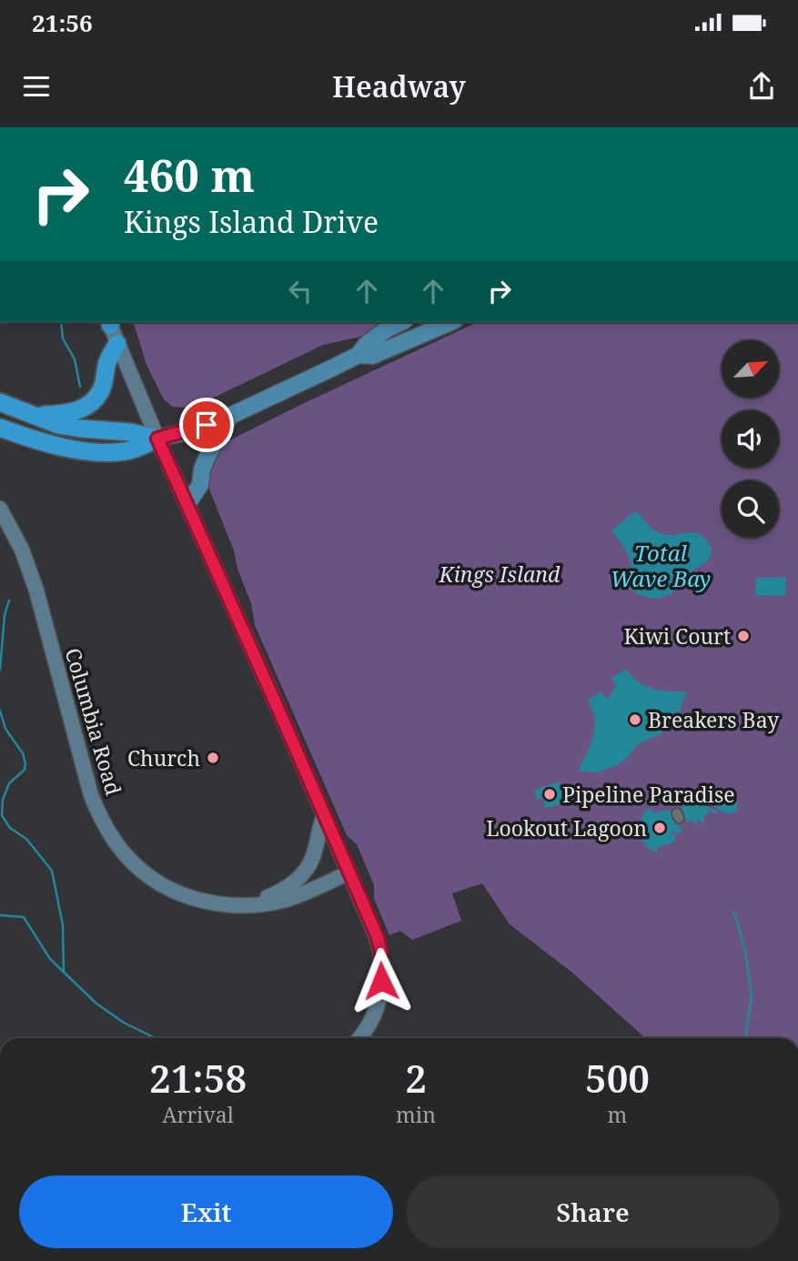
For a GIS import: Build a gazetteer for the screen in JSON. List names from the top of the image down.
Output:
{
  "streets": {
    "street": ["Columbia Road"]
  },
  "water": ["Total Wave Bay"],
  "parks": ["Kings Island"],
  "places": [
    "Kiwi Court",
    "Breakers Bay",
    "Church",
    "Pipeline Paradise",
    "Lookout Lagoon"
  ],
  "north": "top right",
  "page": {
    "status": "21:56",
    "header": "Headway",
    "turn": ["460 m", "Kings Island Drive"],
    "eta": [
      "21:58",
      "Arrival",
      "2",
      "min",
      "500",
      "m"
    ],
    "buttons": ["Exit", "Share"]
  }
}
